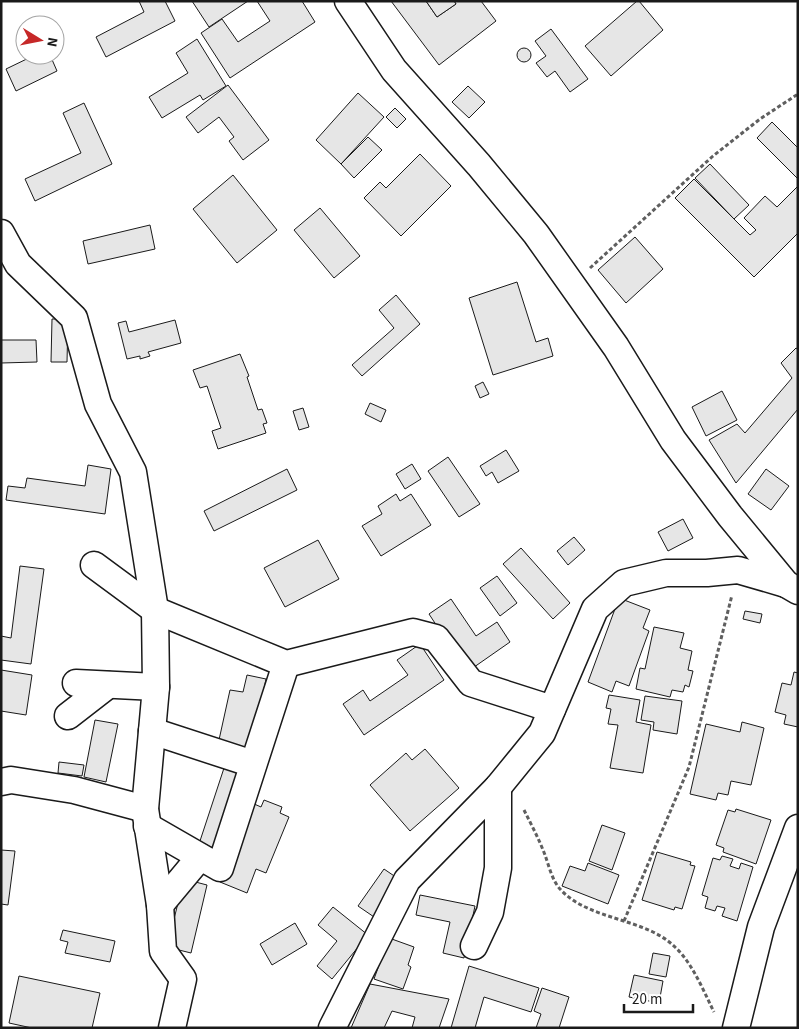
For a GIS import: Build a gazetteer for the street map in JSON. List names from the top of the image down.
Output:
{
  "scale_bar": "20 m",
  "north": "right"
}
